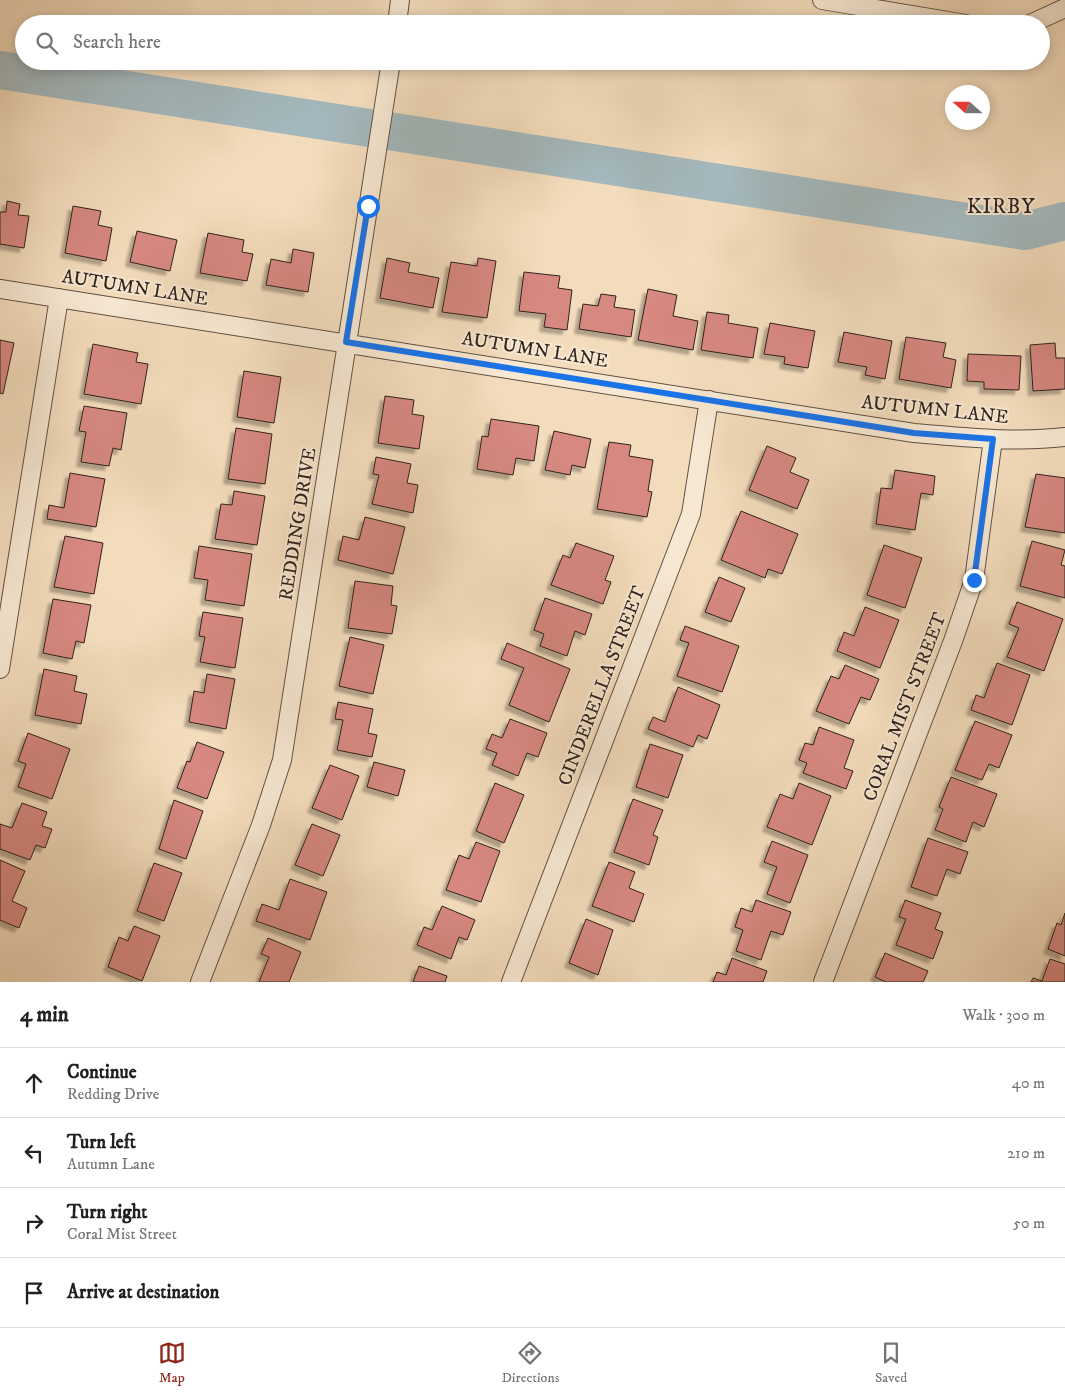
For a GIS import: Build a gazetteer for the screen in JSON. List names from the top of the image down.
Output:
{
  "streets": {
    "street": [
      "AUTUMN LANE",
      "REDDING DRIVE",
      "CINDERELLA STREET",
      "CORAL MIST STREET"
    ]
  },
  "crossings": [
    ["AUTUMN LANE", "REDDING DRIVE"],
    ["AUTUMN LANE", "CINDERELLA STREET"],
    ["AUTUMN LANE", "CORAL MIST STREET"]
  ],
  "districts": ["KIRBY"],
  "north": "left",
  "page": {
    "search": "Search here",
    "heading": ["4 min", "Walk · 300 m"],
    "list": [
      ["Continue", "Redding Drive", "40 m"],
      ["Turn left", "Autumn Lane", "210 m"],
      ["Turn right", "Coral Mist Street", "50 m"],
      "Arrive at destination"
    ],
    "nav": ["Map", "Directions", "Saved"]
  }
}
